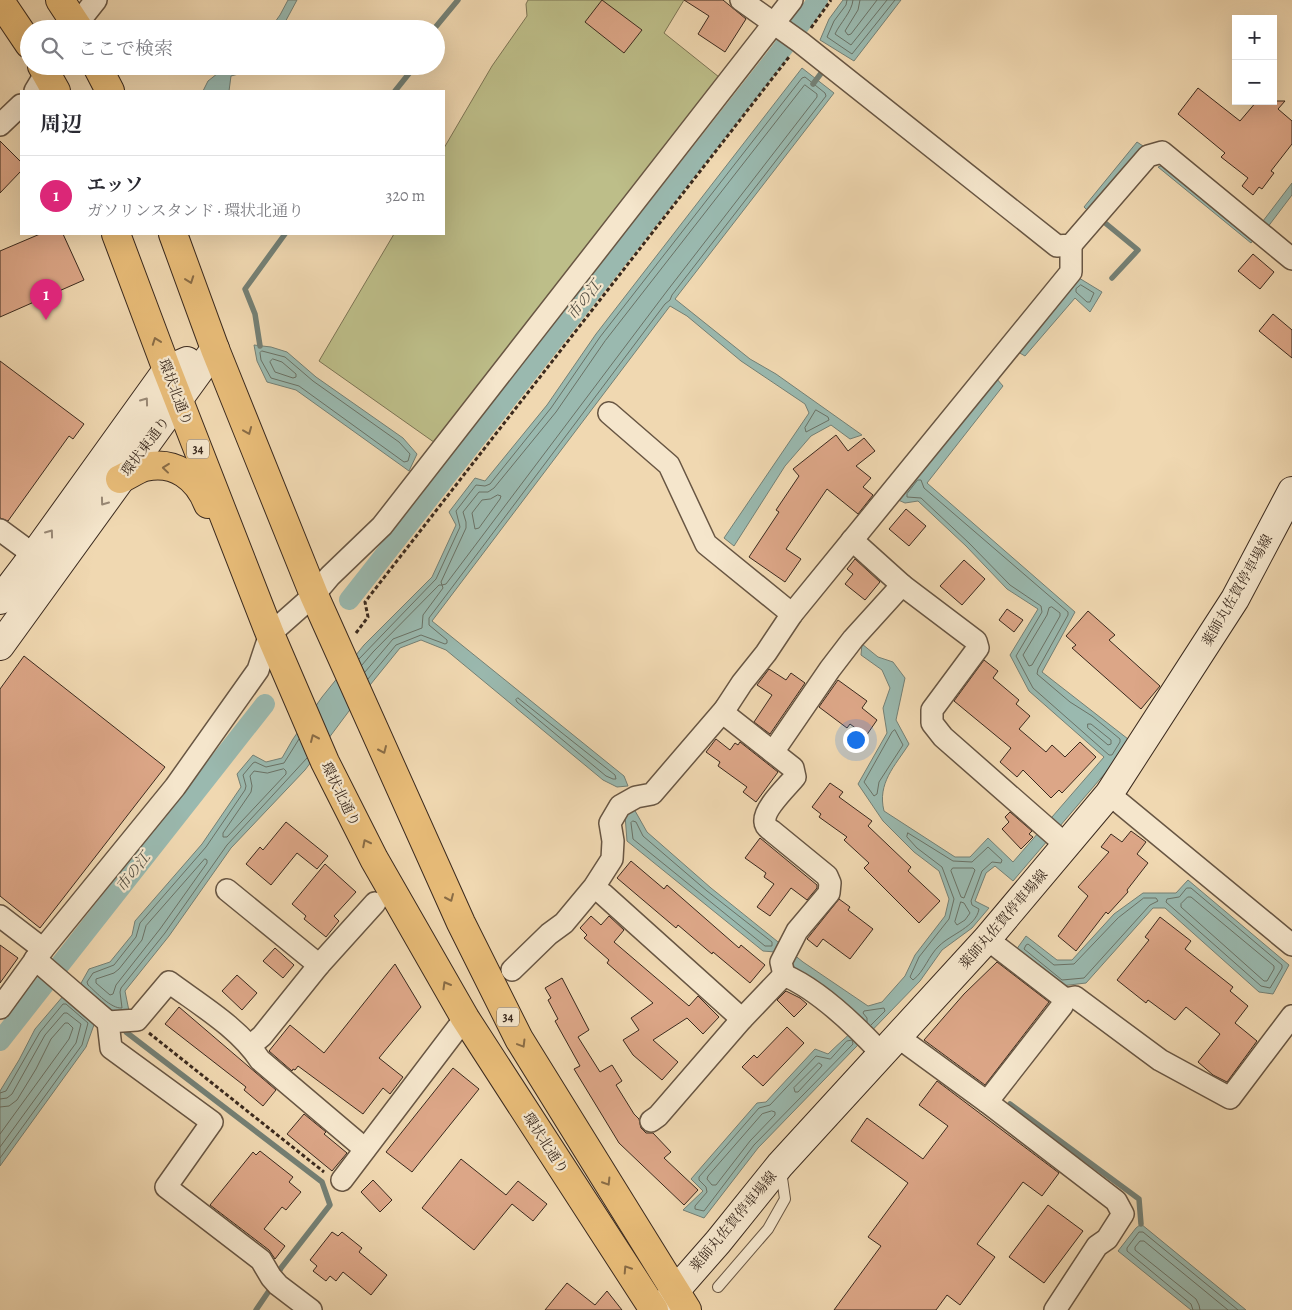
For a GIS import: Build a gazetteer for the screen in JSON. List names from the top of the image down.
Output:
{
  "streets": {
    "highway": ["環状北通り", "34"],
    "main road": ["環状東通り", "薬師丸佐賀停車場線"]
  },
  "crossings": [
    ["環状北通り", "環状東通り"],
    ["環状東通り", "34"],
    ["34", "薬師丸佐賀停車場線"]
  ],
  "water": ["市の江"],
  "page": {
    "map_buttons": ["+", "−"],
    "search": "ここで検索",
    "heading": "周辺",
    "list": [
      {
        "mark": "1",
        "name": "エッソ",
        "note": "ガソリンスタンド · 環状北通り",
        "value": "320 m"
      }
    ],
    "pins": "1"
  }
}
